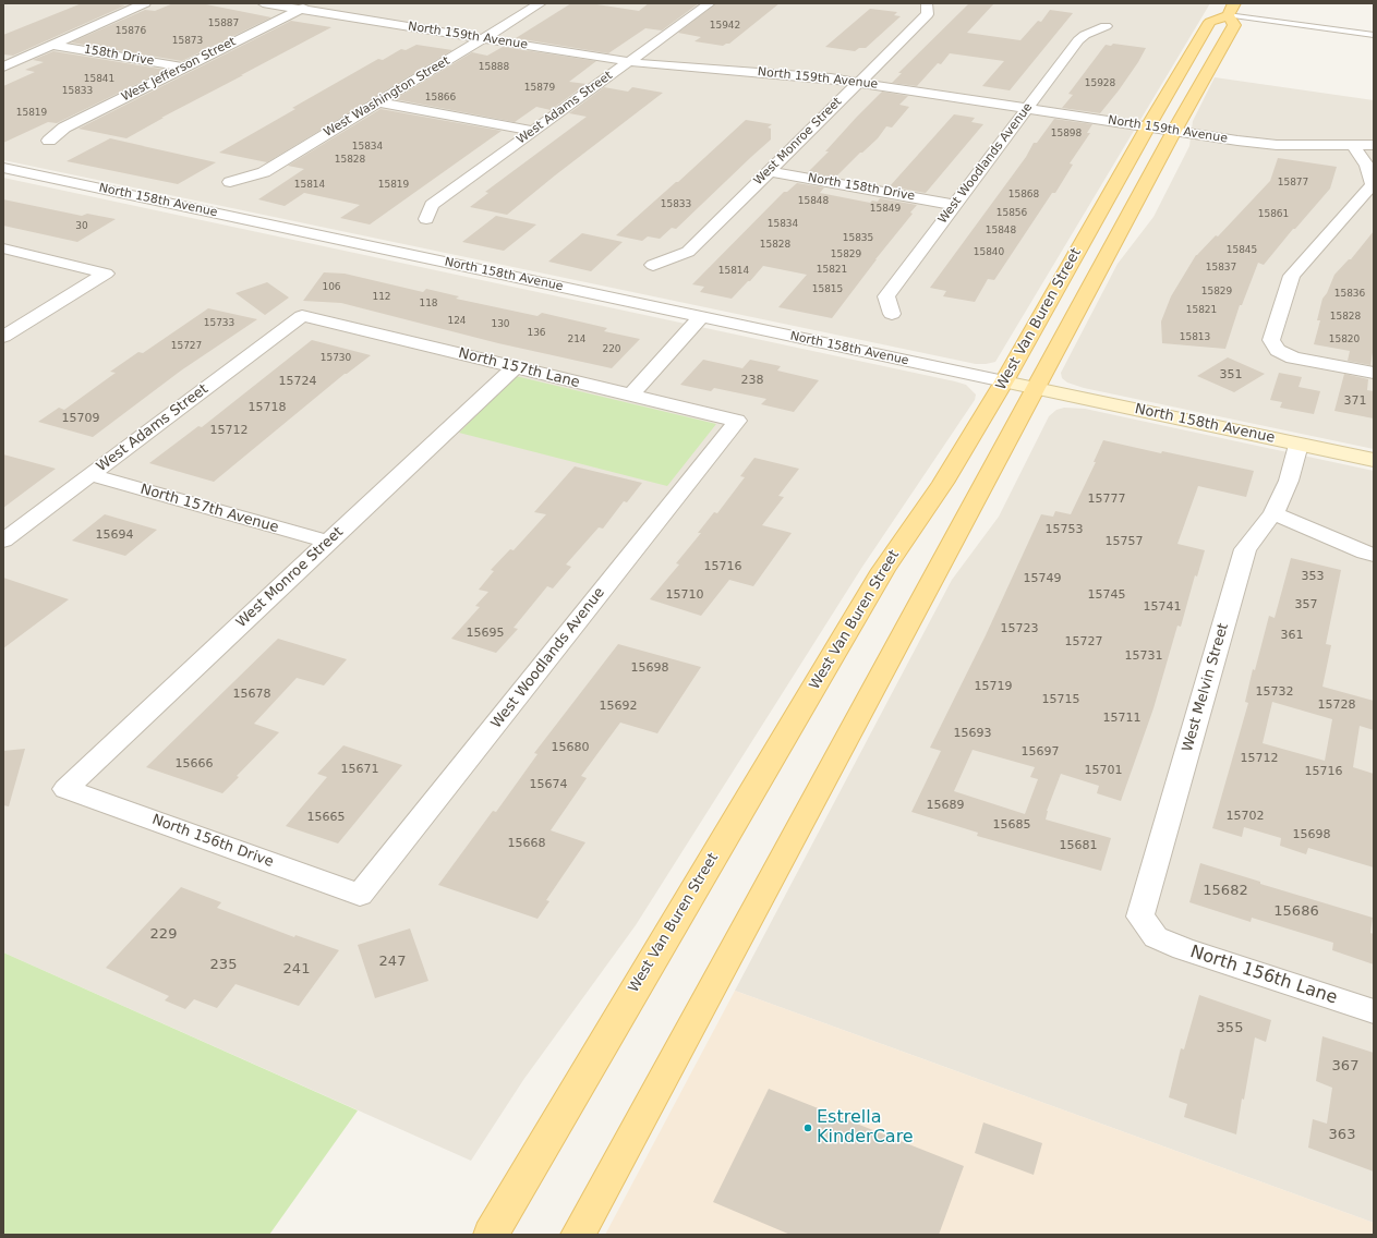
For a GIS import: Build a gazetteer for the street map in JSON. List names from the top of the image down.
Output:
{
  "streets": {
    "main road": ["West Van Buren Street"],
    "street": [
      "North 159th Avenue",
      "158th Drive",
      "West Jefferson Street",
      "West Washington Street",
      "West Adams Street",
      "West Monroe Street",
      "West Woodlands Avenue",
      "North 158th Drive",
      "North 158th Avenue",
      "North 157th Lane",
      "North 157th Avenue",
      "West Melvin Street",
      "North 156th Drive",
      "North 156th Lane"
    ]
  },
  "crossings": [
    ["North 159th Avenue", "West Jefferson Street"],
    ["North 159th Avenue", "West Washington Street"],
    ["North 159th Avenue", "West Adams Street"],
    ["North 159th Avenue", "West Monroe Street"],
    ["North 159th Avenue", "West Woodlands Avenue"],
    ["North 159th Avenue", "West Van Buren Street"],
    ["158th Drive", "West Jefferson Street"],
    ["West Adams Street", "North 157th Lane"],
    ["West Adams Street", "North 157th Avenue"],
    ["West Monroe Street", "North 158th Drive"],
    ["West Monroe Street", "North 157th Lane"],
    ["West Monroe Street", "North 157th Avenue"],
    ["West Monroe Street", "North 156th Drive"],
    ["West Woodlands Avenue", "North 158th Drive"],
    ["West Woodlands Avenue", "North 157th Lane"],
    ["West Woodlands Avenue", "North 156th Drive"],
    ["North 158th Avenue", "West Van Buren Street"],
    ["North 158th Avenue", "West Melvin Street"],
    ["West Melvin Street", "North 156th Lane"]
  ],
  "places": ["Estrella KinderCare"],
  "house_numbers": [
    "15887",
    "15942",
    "15876",
    "15873",
    "15888",
    "15841",
    "15928",
    "15879",
    "15833",
    "15866",
    "15819",
    "15898",
    "15834",
    "15828",
    "15877",
    "15814",
    "15819",
    "15868",
    "15848",
    "15833",
    "15849",
    "15856",
    "15861",
    "15834",
    "30",
    "15848",
    "15835",
    "15828",
    "15845",
    "15840",
    "15829",
    "15837",
    "15821",
    "15814",
    "106",
    "15815",
    "15829",
    "15836",
    "112",
    "118",
    "15821",
    "15828",
    "124",
    "15733",
    "130",
    "136",
    "15813",
    "214",
    "15820",
    "15727",
    "220",
    "15730",
    "351",
    "238",
    "15724",
    "371",
    "15718",
    "15709",
    "15712",
    "15777",
    "15753",
    "15694",
    "15757",
    "15716",
    "353",
    "15749",
    "15710",
    "15745",
    "357",
    "15741",
    "15723",
    "15695",
    "361",
    "15727",
    "15731",
    "15698",
    "15719",
    "15732",
    "15678",
    "15715",
    "15728",
    "15692",
    "15711",
    "15693",
    "15680",
    "15697",
    "15712",
    "15666",
    "15671",
    "15701",
    "15716",
    "15674",
    "15689",
    "15702",
    "15665",
    "15685",
    "15698",
    "15668",
    "15681",
    "15682",
    "15686",
    "229",
    "247",
    "235",
    "241",
    "355",
    "367",
    "363"
  ]
}
